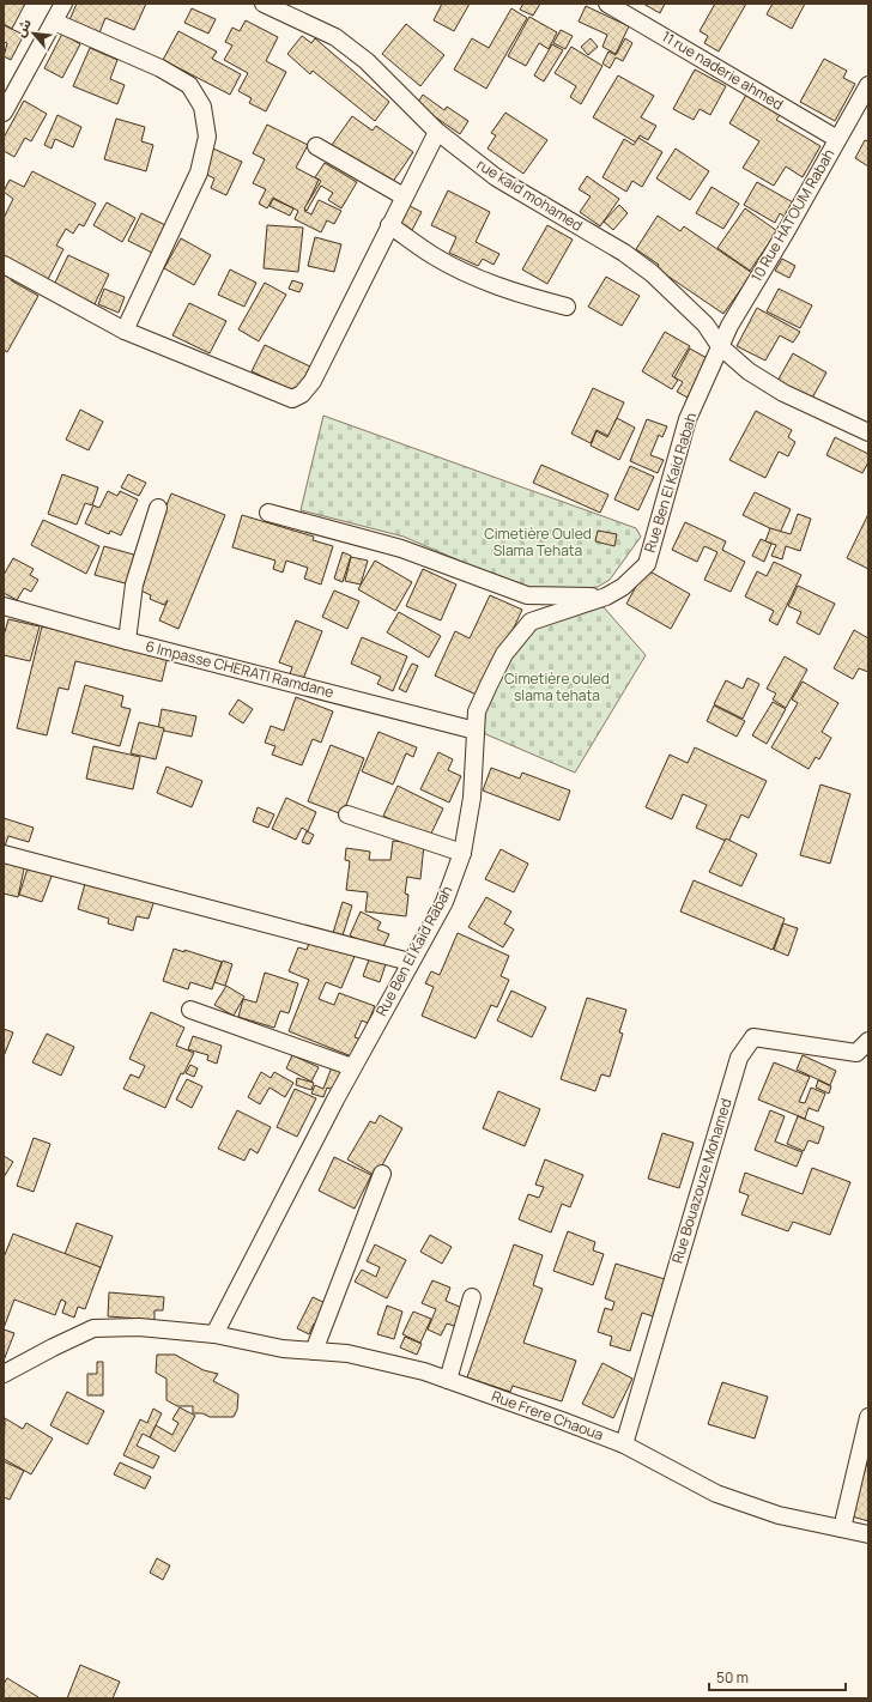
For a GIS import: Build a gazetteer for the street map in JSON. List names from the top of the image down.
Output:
{
  "streets": {
    "street": [
      "11 rue naderie ahmed",
      "rue kaid mohamed",
      "10 Rue HATOUM Rabah",
      "Rue Ben El Kaid Rabah",
      "6 Impasse CHERATI Ramdane",
      "Rue Bouazouze Mohamed",
      "Rue Frere Chaoua"
    ]
  },
  "crossings": [
    ["11 rue naderie ahmed", "10 Rue HATOUM Rabah"],
    ["rue kaid mohamed", "10 Rue HATOUM Rabah"],
    ["rue kaid mohamed", "Rue Ben El Kaid Rabah"],
    ["10 Rue HATOUM Rabah", "Rue Ben El Kaid Rabah"],
    ["Rue Ben El Kaid Rabah", "6 Impasse CHERATI Ramdane"],
    ["Rue Ben El Kaid Rabah", "Rue Frere Chaoua"],
    ["Rue Bouazouze Mohamed", "Rue Frere Chaoua"]
  ],
  "parks": ["Cimetière Ouled Slama Tehata", "Cimetière ouled slama tehata"],
  "scale_bar": "50 m",
  "north": "top left"
}
